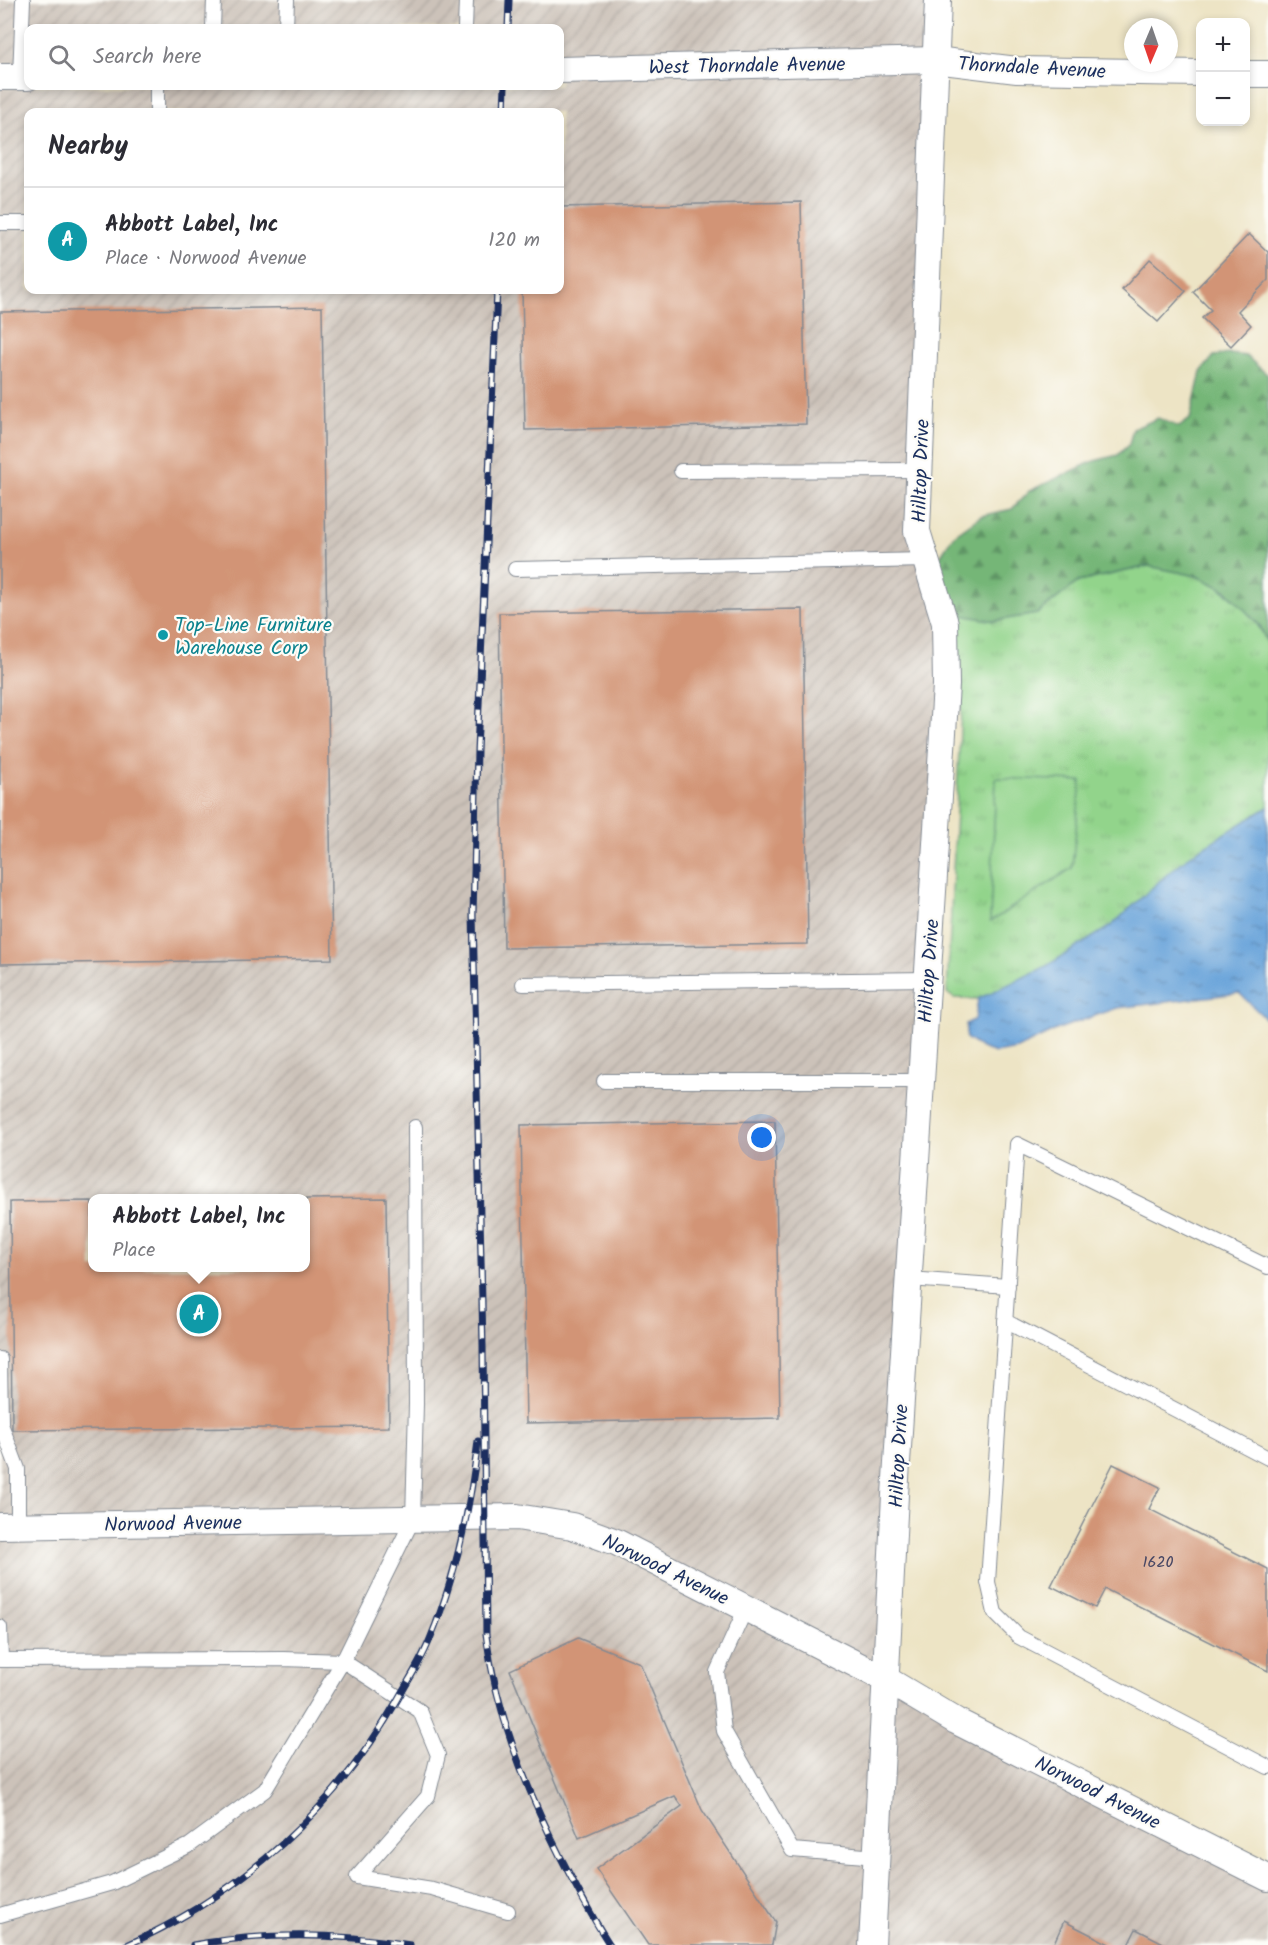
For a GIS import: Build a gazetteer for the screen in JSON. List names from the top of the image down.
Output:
{
  "streets": {
    "street": [
      "West Thorndale Avenue",
      "Thorndale Avenue",
      "Hilltop Drive",
      "Norwood Avenue"
    ]
  },
  "crossings": [
    ["West Thorndale Avenue", "Thorndale Avenue"],
    ["West Thorndale Avenue", "Hilltop Drive"],
    ["Thorndale Avenue", "Hilltop Drive"],
    ["Hilltop Drive", "Norwood Avenue"]
  ],
  "places": ["Top-Line Furniture Warehouse Corp"],
  "house_numbers": ["1620"],
  "north": "bottom",
  "page": {
    "map_buttons": ["+", "−"],
    "search": "Search here",
    "heading": "Nearby",
    "list": [
      {
        "mark": "A",
        "name": "Abbott Label, Inc",
        "note": "Place · Norwood Avenue",
        "value": "120 m"
      }
    ],
    "popup": ["Abbott Label, Inc", "Place"],
    "pins": "A"
  }
}
